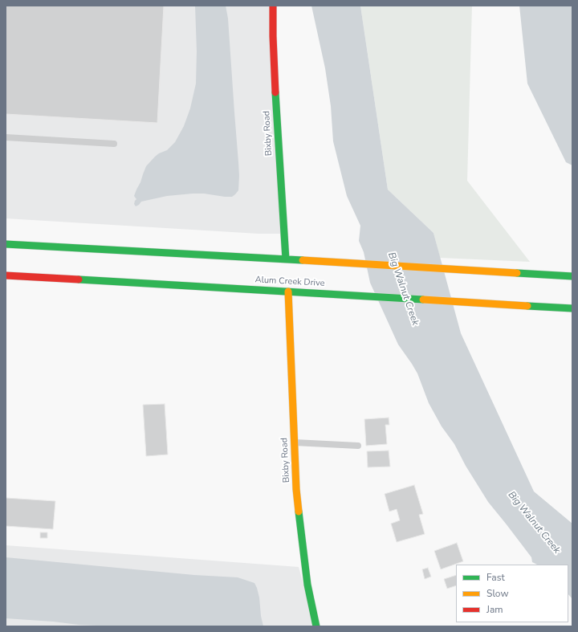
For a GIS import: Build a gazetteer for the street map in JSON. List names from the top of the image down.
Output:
{
  "streets": {
    "main road": ["Bixby Road", "Alum Creek Drive"]
  },
  "crossings": [
    ["Bixby Road", "Alum Creek Drive"]
  ],
  "water": ["Big Walnut Creek"],
  "legend": ["Fast", "Slow", "Jam"]
}
